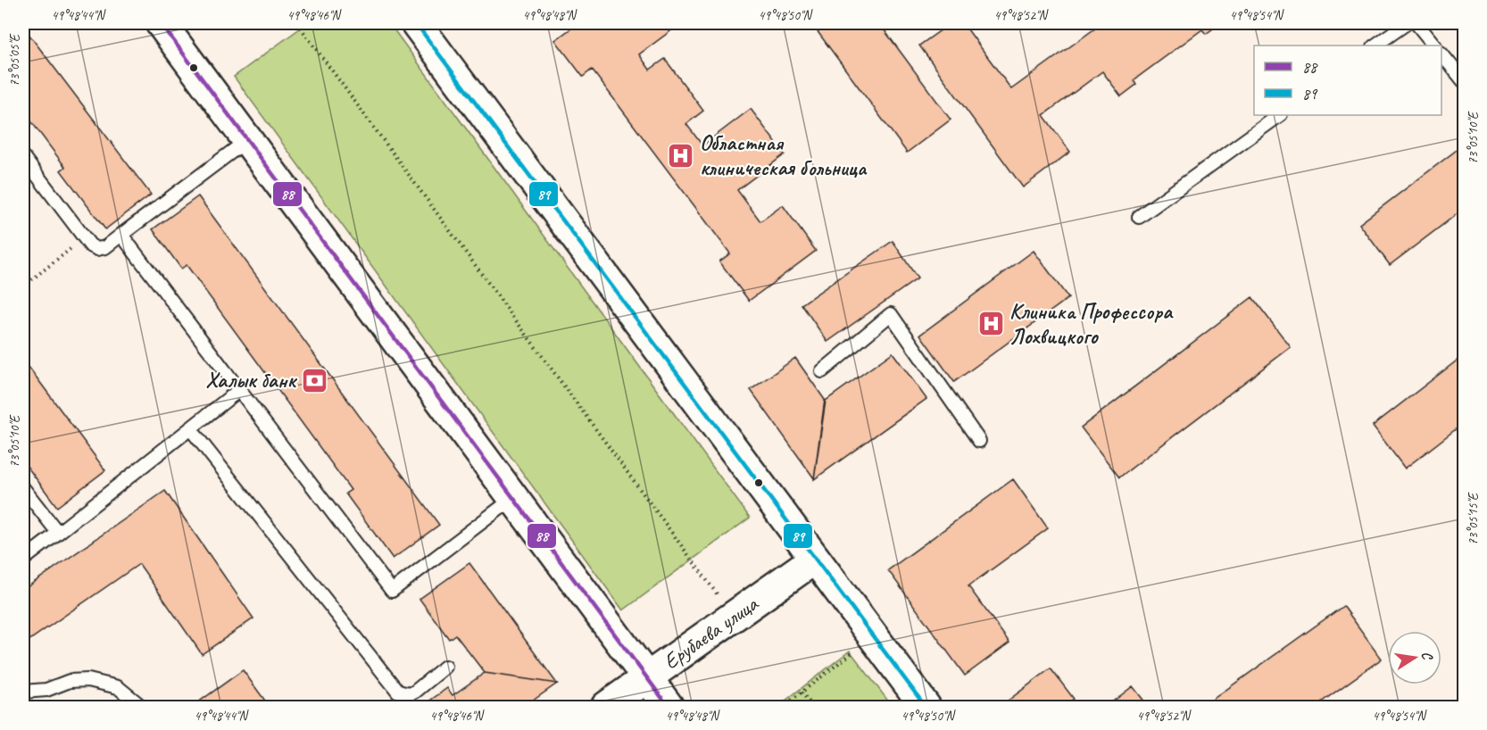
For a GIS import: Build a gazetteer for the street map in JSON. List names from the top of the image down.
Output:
{
  "streets": {
    "main road": ["Ерубаева улица"]
  },
  "places": {
    "hospital": ["Областная клиническая больница", "Клиника Профессора Лохвицкого"],
    "bank": ["Халык банк"]
  },
  "lines": ["transit line 88", "transit line 89"],
  "legend": ["88", "89"],
  "north": "right",
  "coordinates": [
    "49°48'44\"N",
    "49°48'46\"N",
    "49°48'48\"N",
    "49°48'50\"N",
    "49°48'52\"N",
    "49°48'54\"N",
    "73°05'05\"E",
    "73°05'10\"E",
    "73°05'15\"E"
  ]
}
